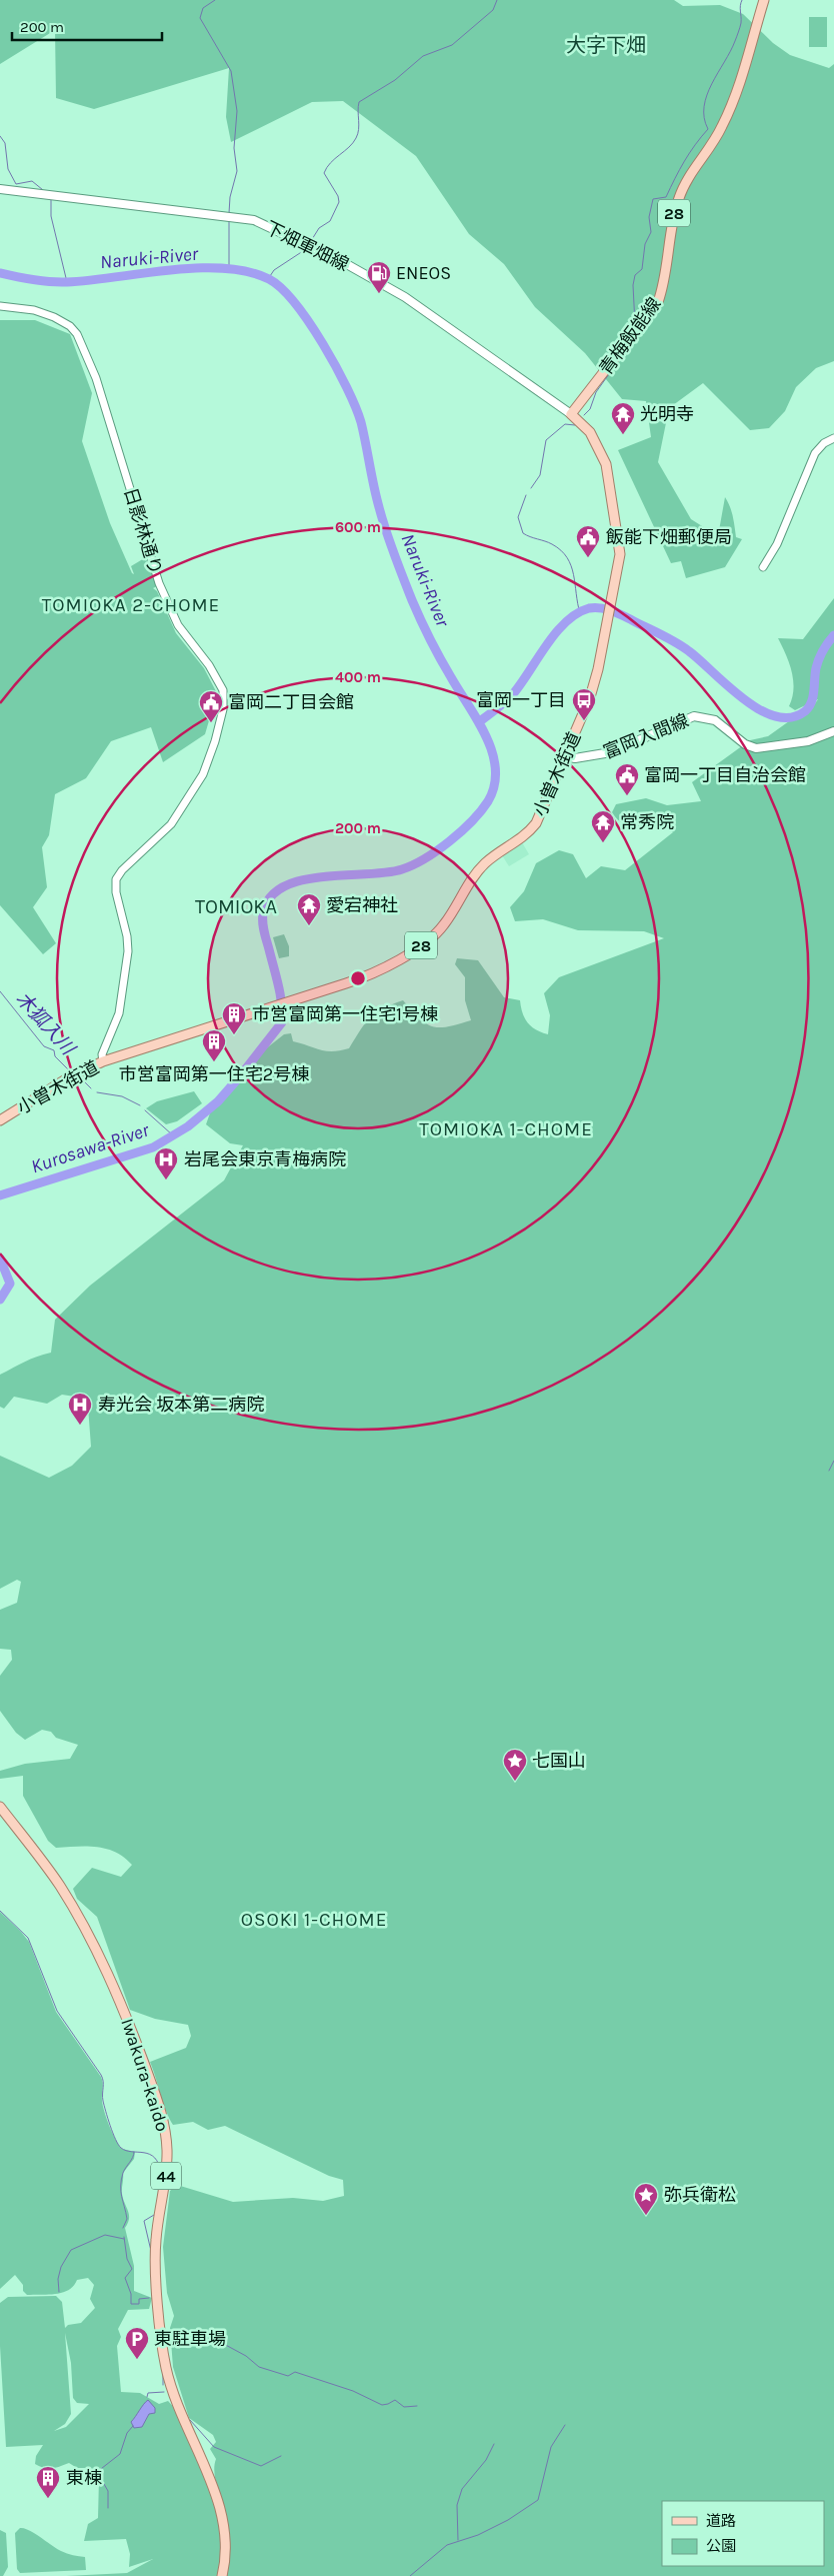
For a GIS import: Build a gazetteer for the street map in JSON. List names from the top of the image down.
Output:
{
  "streets": {
    "main road": [
      "28",
      "下畑軍畑線",
      "青梅飯能線",
      "富岡入間線",
      "小曽木街道",
      "Iwakura-kaido",
      "44"
    ],
    "street": ["日影林通り"]
  },
  "crossings": [
    ["下畑軍畑線", "青梅飯能線"],
    ["下畑軍畑線", "小曽木街道"],
    ["青梅飯能線", "小曽木街道"],
    ["日影林通り", "小曽木街道"],
    ["富岡入間線", "小曽木街道"]
  ],
  "districts": [
    "大字下畑",
    "TOMIOKA 2-CHOME",
    "TOMIOKA",
    "TOMIOKA 1-CHOME",
    "OSOKI 1-CHOME"
  ],
  "water": ["Naruki-River", "木狐入川", "Kurosawa-River"],
  "places": {
    "fuel station": ["ENEOS"],
    "temple": ["光明寺", "常秀院", "愛宕神社"],
    "public building": ["飯能下畑郵便局", "富岡二丁目会館", "富岡一丁目自治会館"],
    "bus stop": ["富岡一丁目"],
    "building": ["市営富岡第一住宅1号棟", "市営富岡第一住宅2号棟", "東棟"],
    "hospital": ["岩尾会東京青梅病院", "寿光会 坂本第二病院"],
    "place": ["七国山", "弥兵衛松"],
    "parking": ["東駐車場"]
  },
  "legend": ["道路", "公園"],
  "scale_bar": "200 m",
  "rings": ["600 m", "400 m", "200 m"]
}
